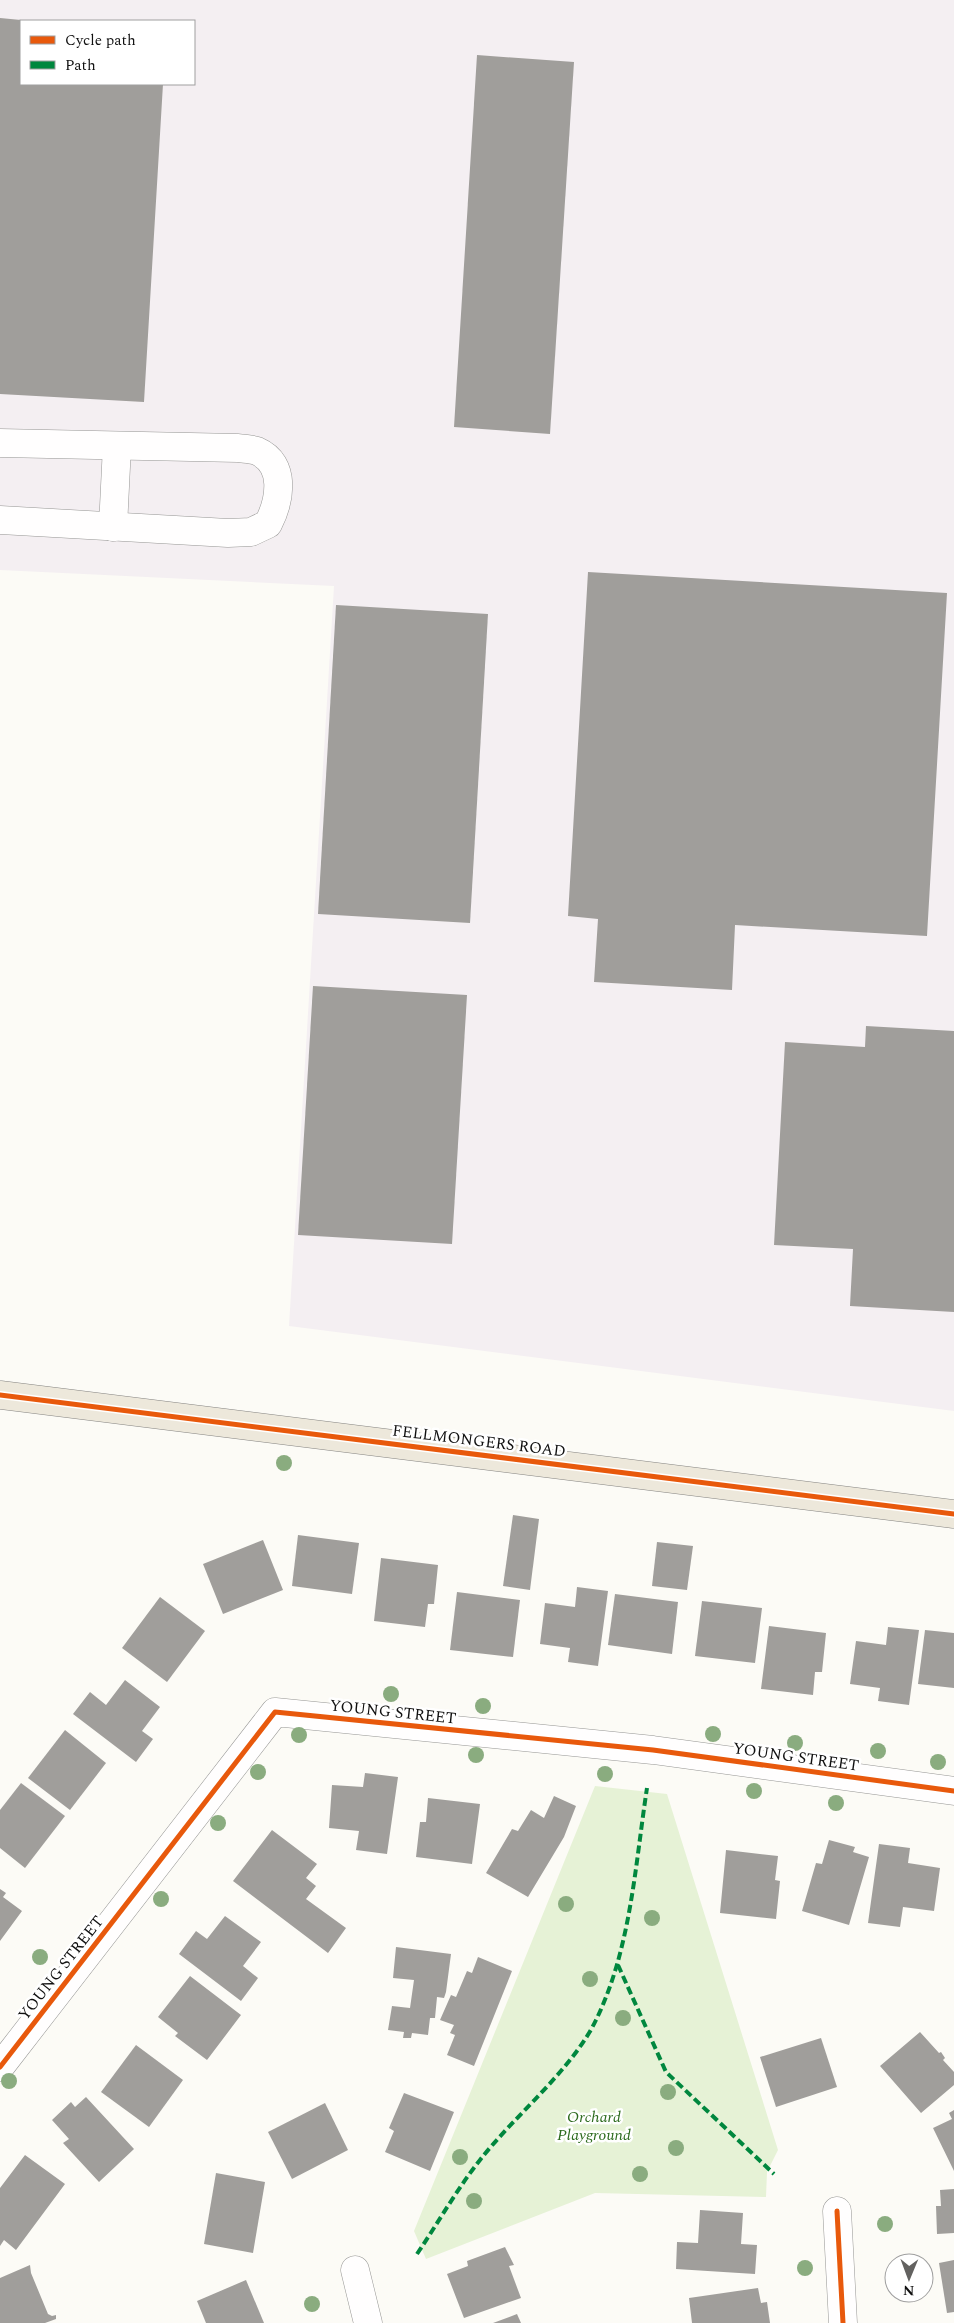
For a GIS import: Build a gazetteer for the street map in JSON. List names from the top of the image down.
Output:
{
  "streets": {
    "main road": ["FELLMONGERS ROAD"],
    "street": ["YOUNG STREET"]
  },
  "parks": ["Orchard Playground"],
  "legend": ["Cycle path", "Path"],
  "north": "bottom"
}
